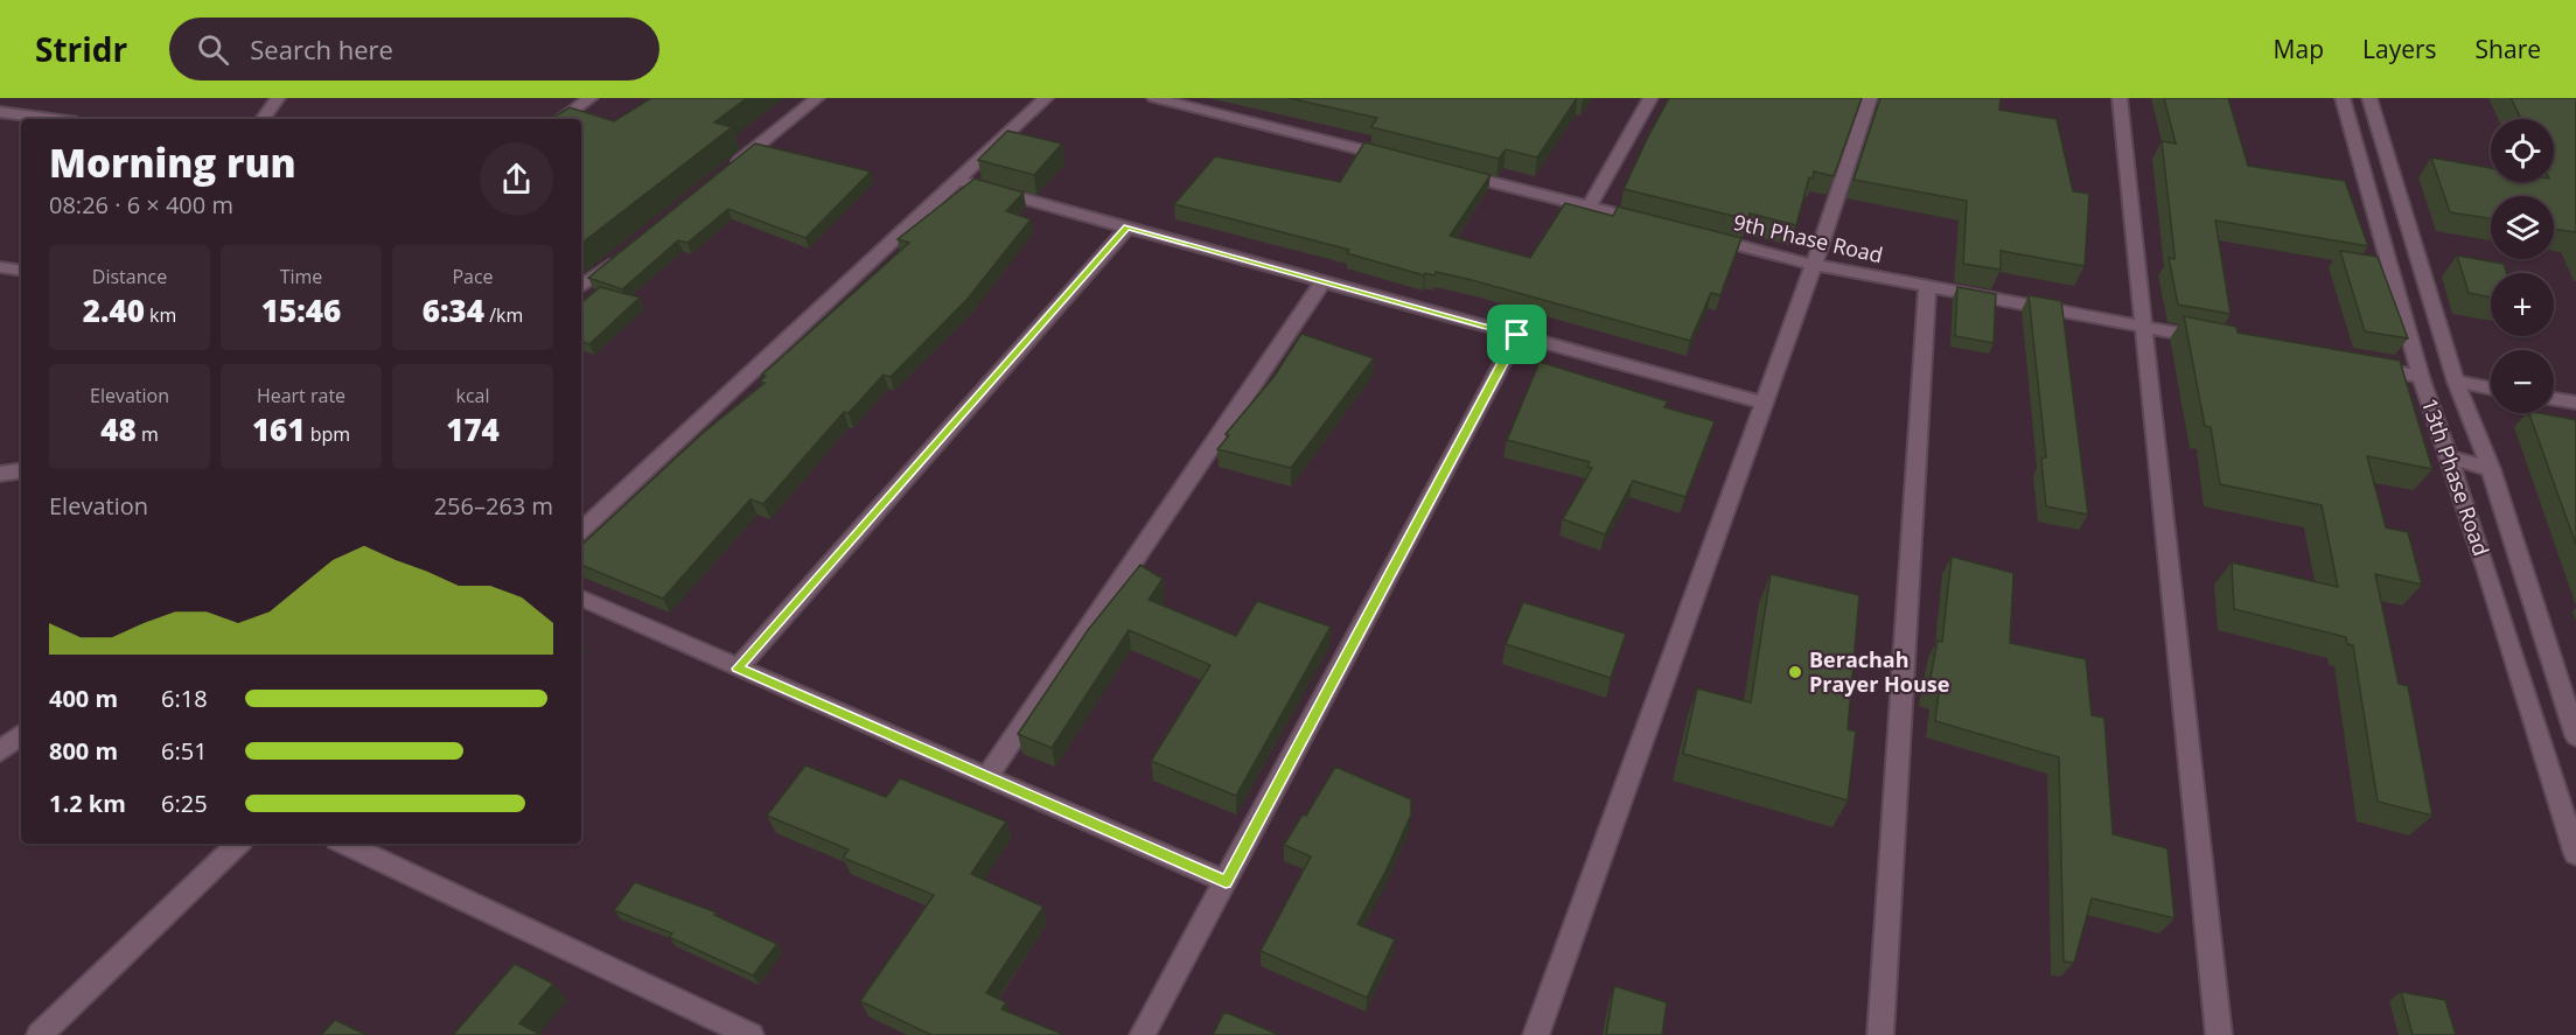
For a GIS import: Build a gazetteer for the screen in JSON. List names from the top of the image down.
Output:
{
  "streets": {
    "street": ["9th Phase Road", "13th Phase Road"]
  },
  "places": ["Berachah Prayer House"],
  "page": {
    "header": "Stridr",
    "search": "Search here",
    "nav": ["Map", "Layers", "Share"],
    "map_buttons": ["+", "−"],
    "heading": ["Morning run", "08:26 · 6 × 400 m"],
    "stats": [
      ["Distance", "2.40 km"],
      ["Time", "15:46"],
      ["Pace", "6:34 /km"],
      ["Elevation", "48 m"],
      ["Heart rate", "161 bpm"],
      ["kcal", "174"]
    ],
    "chart": ["Elevation", "256–263 m"],
    "list": [
      {
        "name": "400 m",
        "note": "6:18"
      },
      {
        "name": "800 m",
        "note": "6:51"
      },
      {
        "name": "1.2 km",
        "note": "6:25"
      }
    ]
  }
}
